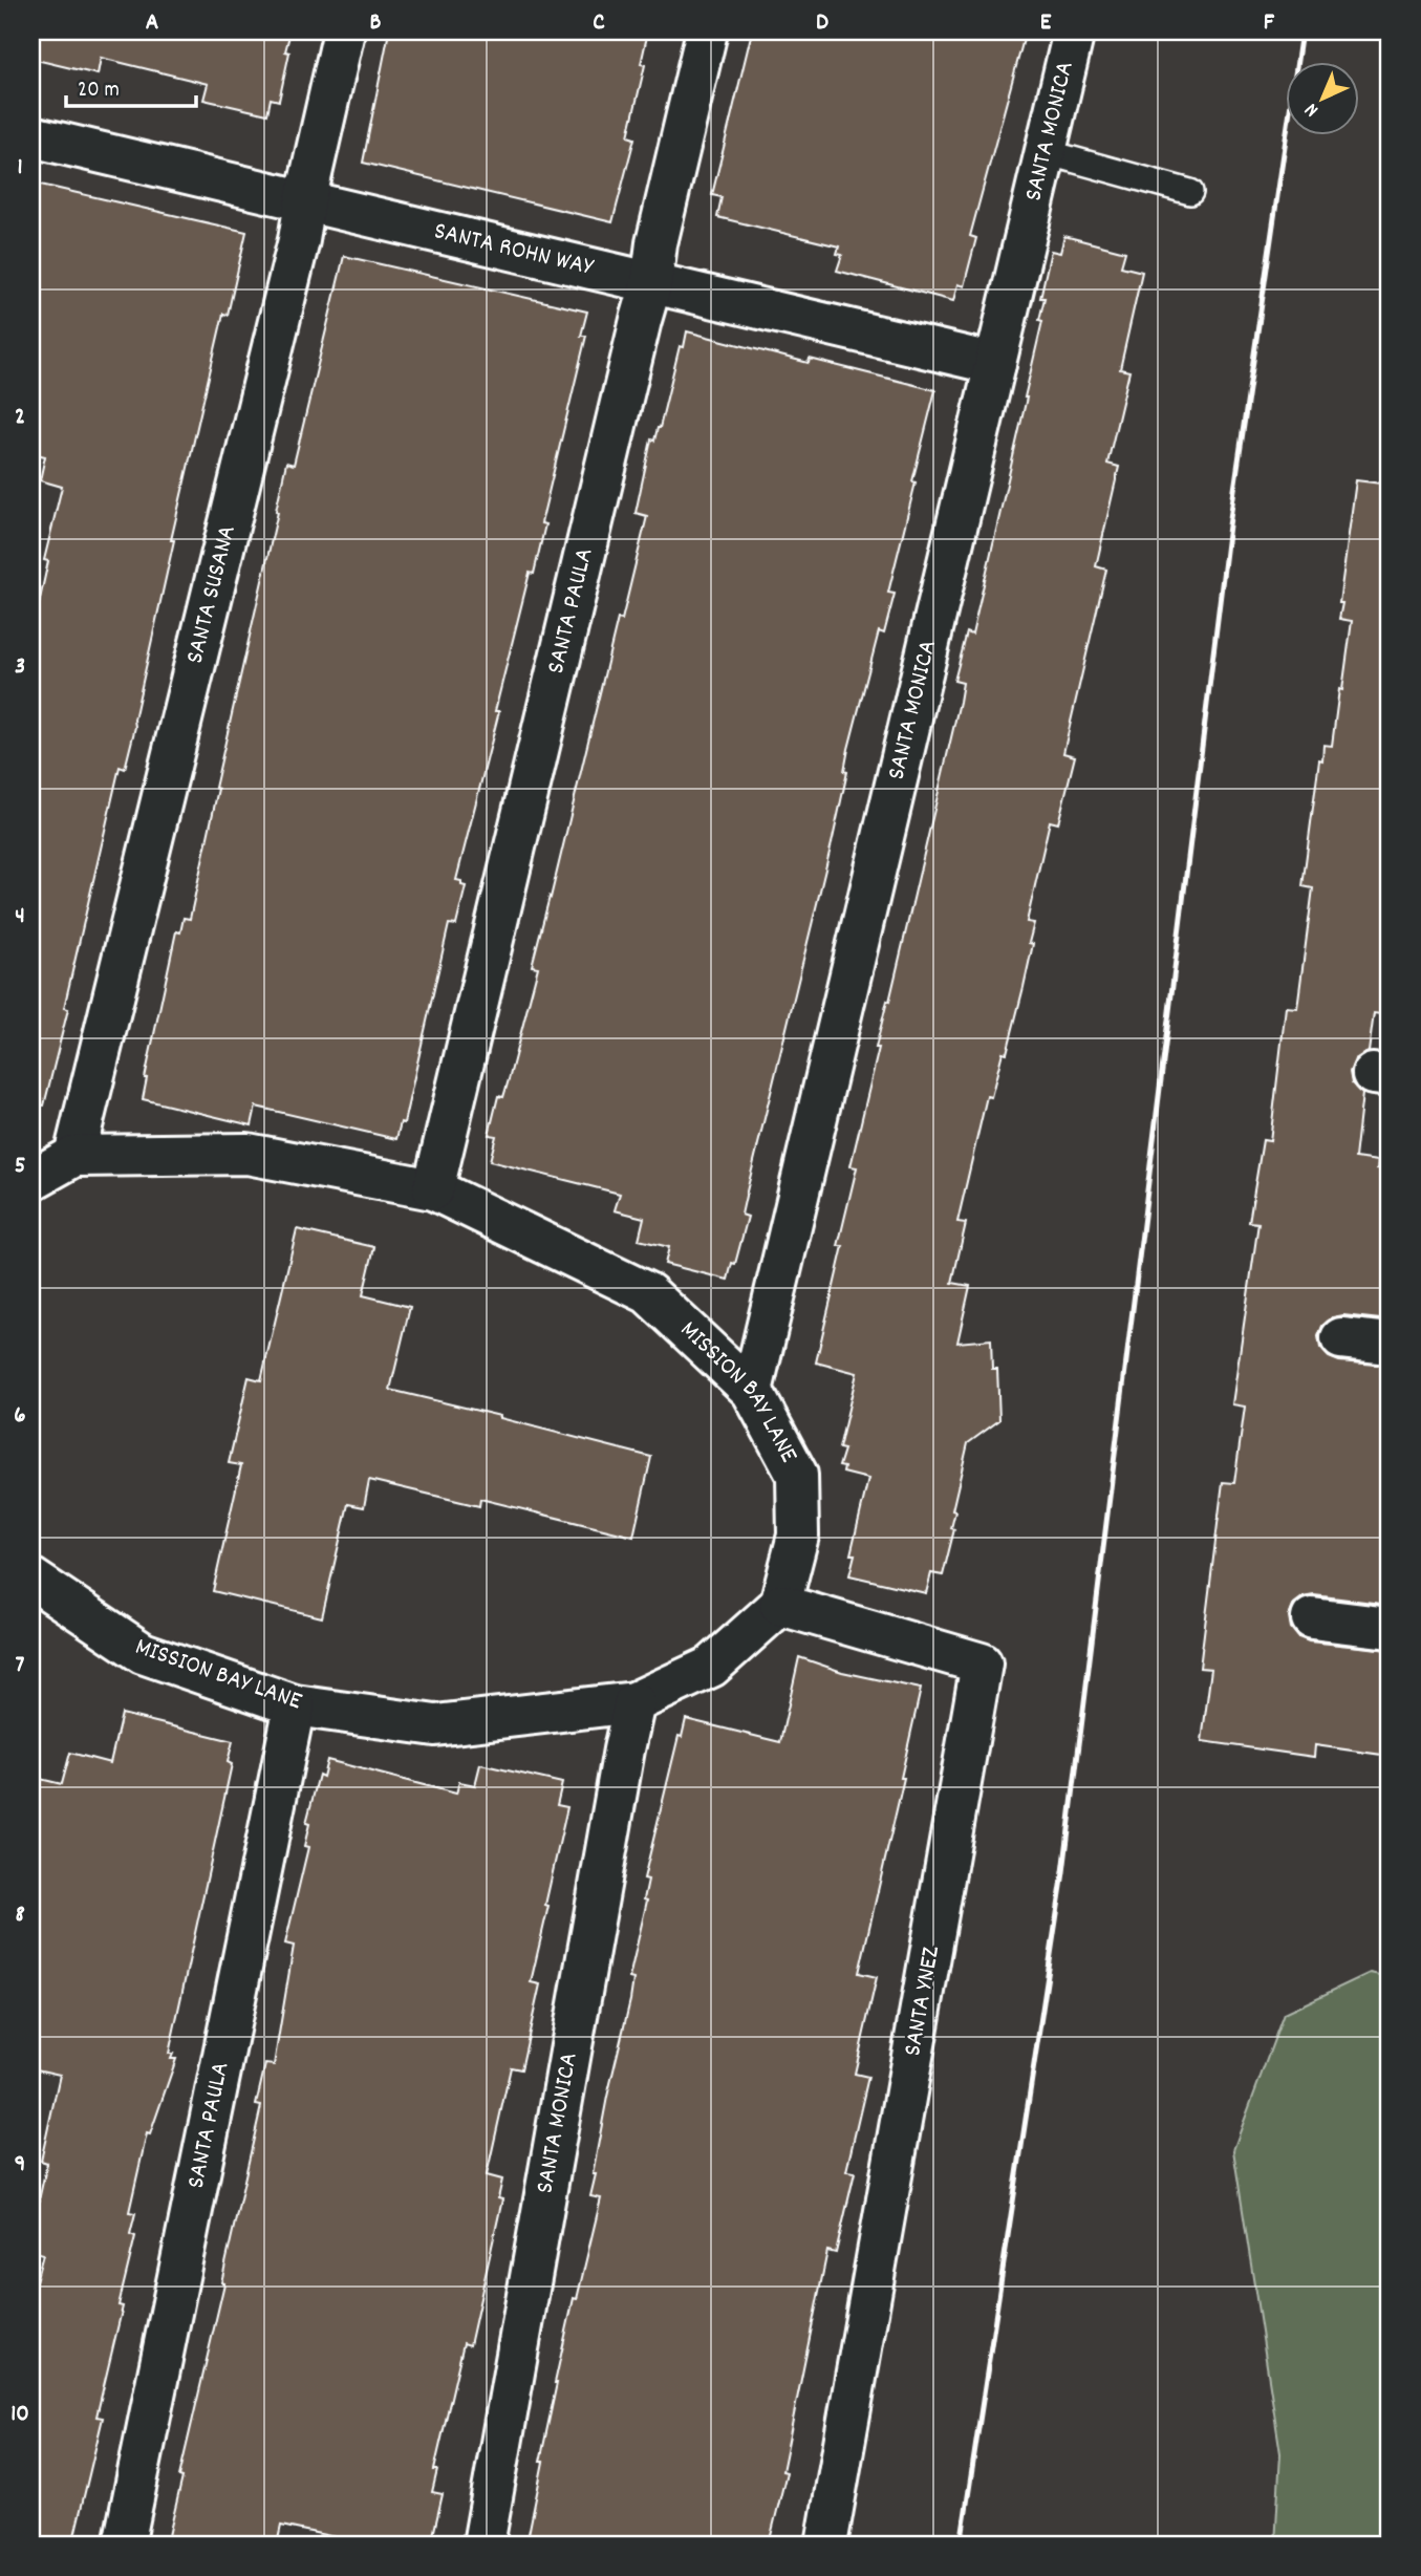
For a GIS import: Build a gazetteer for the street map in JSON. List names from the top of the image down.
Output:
{
  "streets": {
    "street": [
      "SANTA MONICA",
      "SANTA ROHN WAY",
      "SANTA SUSANA",
      "SANTA PAULA",
      "MISSION BAY LANE",
      "SANTA YNEZ"
    ]
  },
  "crossings": [
    ["SANTA MONICA", "SANTA ROHN WAY"],
    ["SANTA MONICA", "MISSION BAY LANE"],
    ["SANTA ROHN WAY", "SANTA SUSANA"],
    ["SANTA ROHN WAY", "SANTA PAULA"],
    ["SANTA SUSANA", "MISSION BAY LANE"],
    ["SANTA PAULA", "MISSION BAY LANE"],
    ["MISSION BAY LANE", "SANTA YNEZ"]
  ],
  "scale_bar": "20 m",
  "north": "bottom left",
  "grid": {
    "columns": [
      "A",
      "B",
      "C",
      "D",
      "E",
      "F"
    ],
    "rows": [
      "1",
      "2",
      "3",
      "4",
      "5",
      "6",
      "7",
      "8",
      "9",
      "10"
    ]
  }
}
